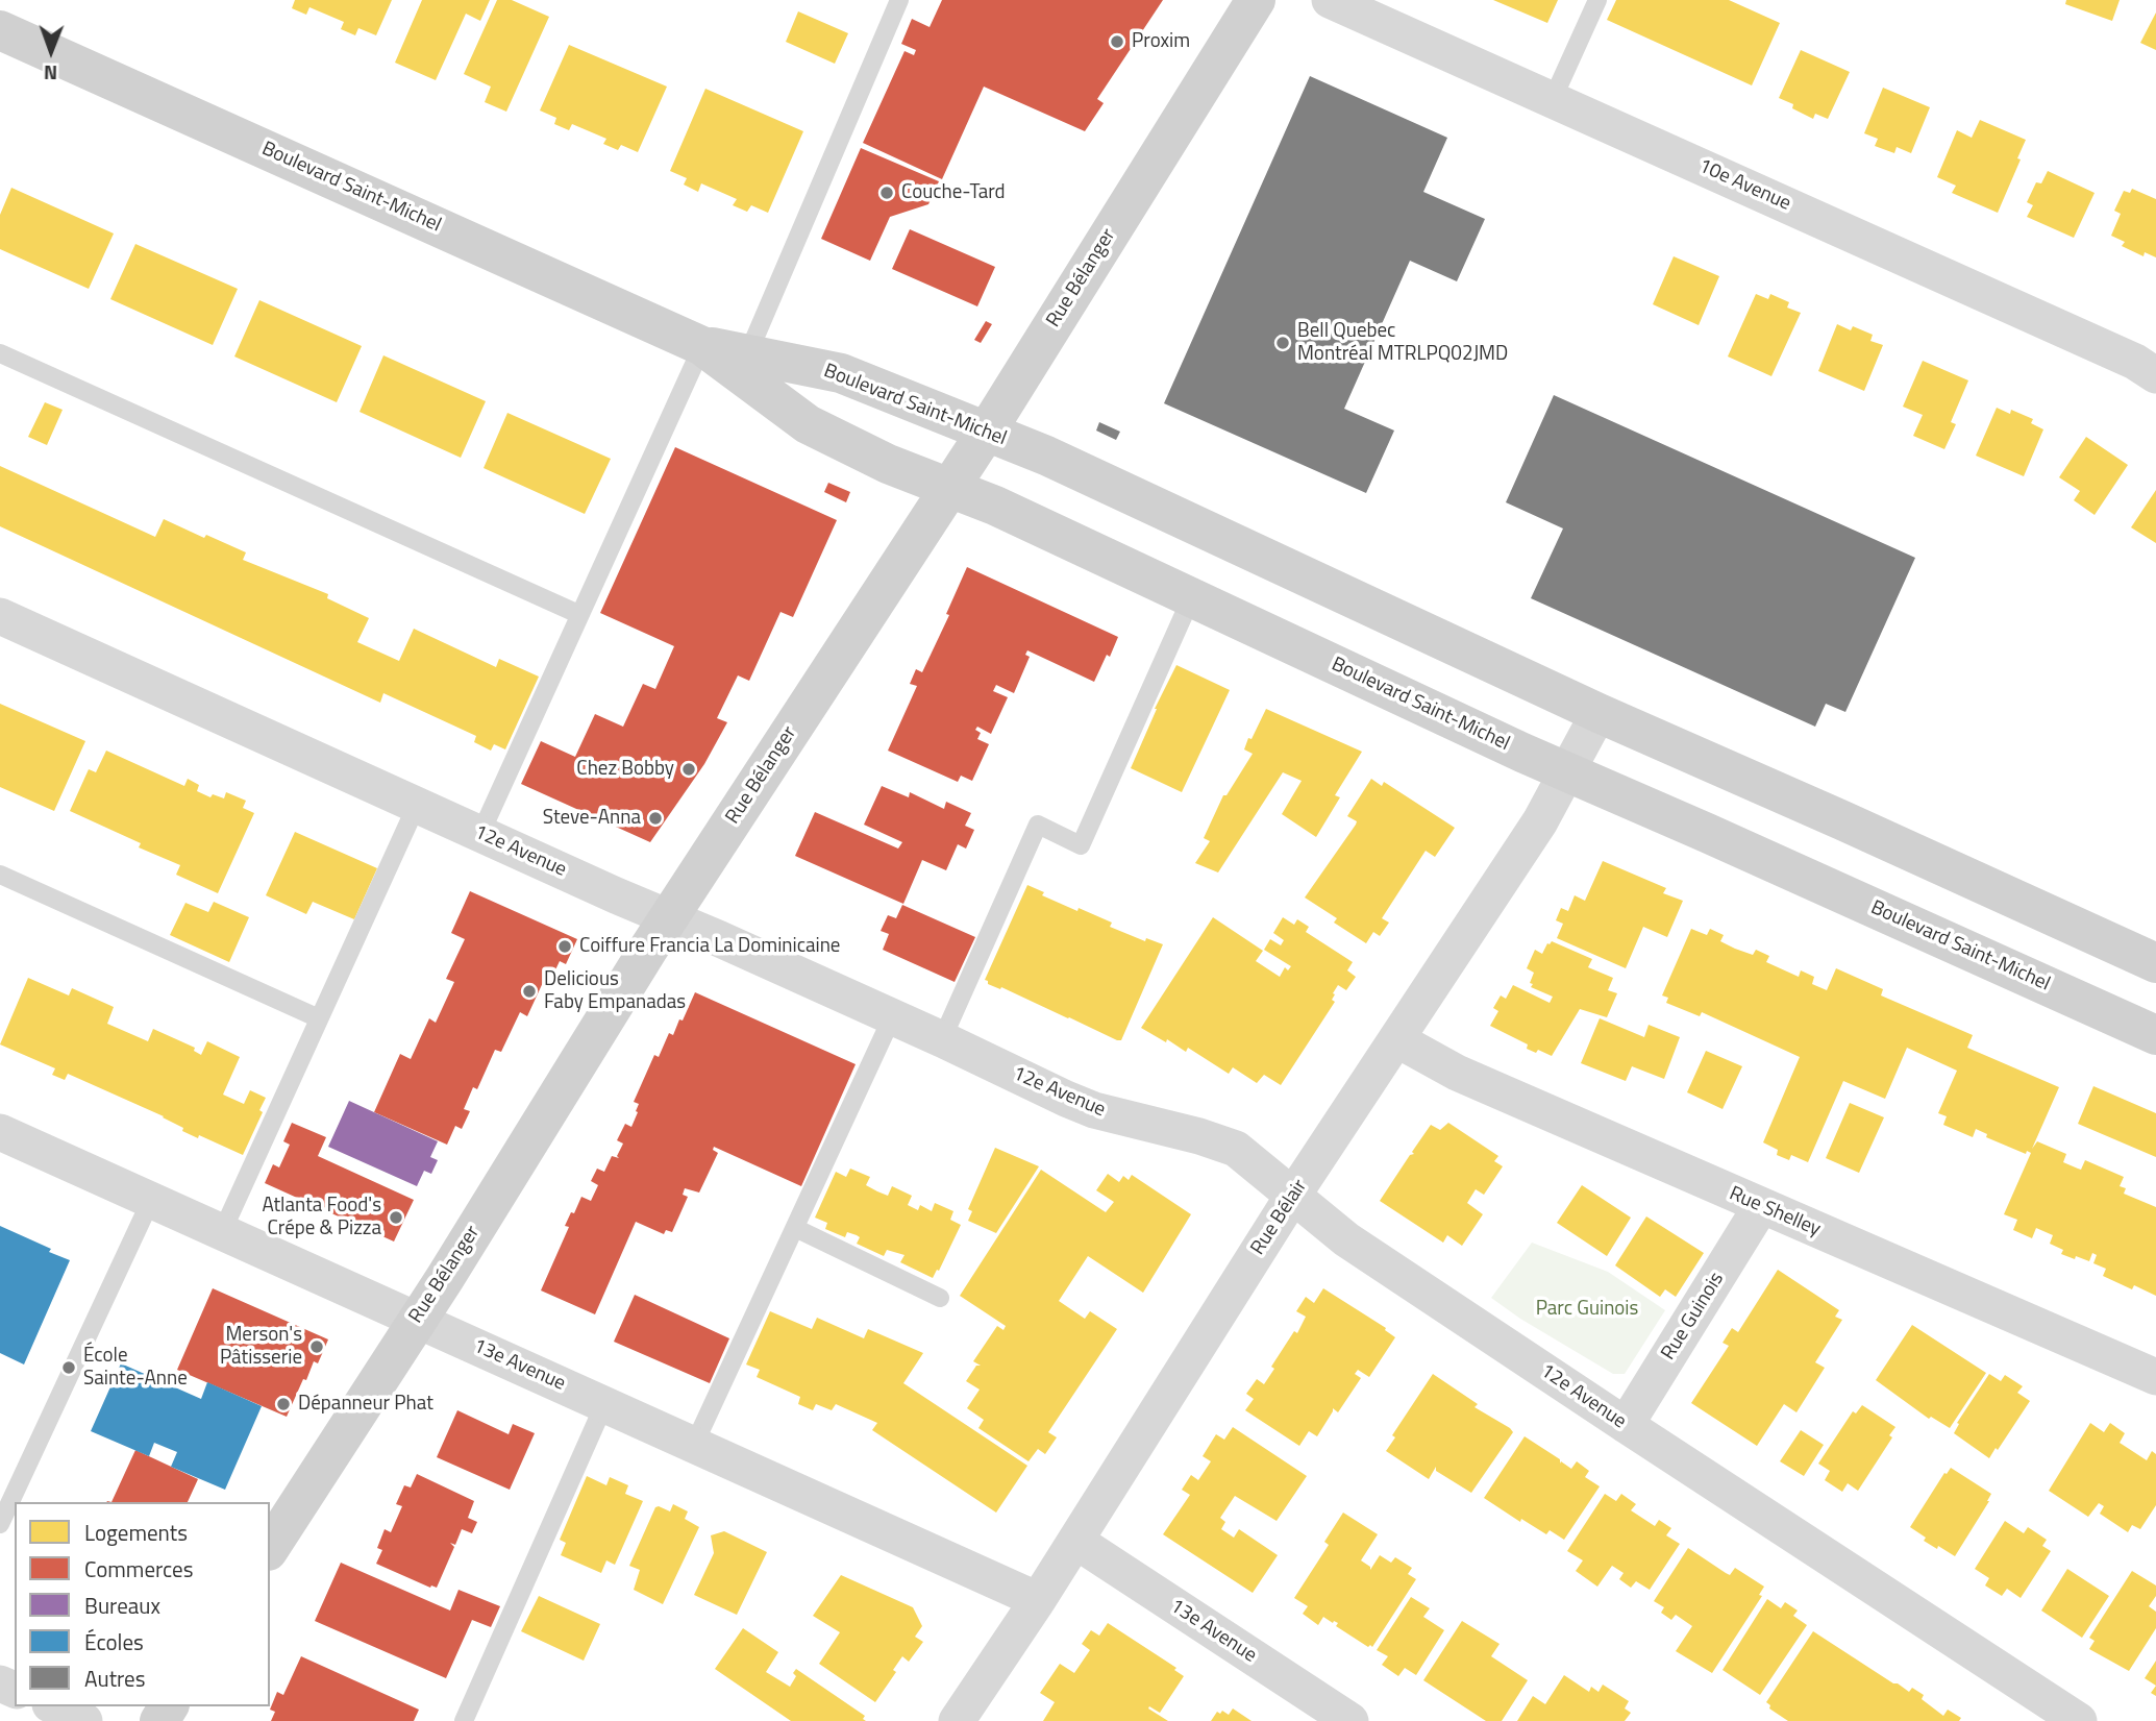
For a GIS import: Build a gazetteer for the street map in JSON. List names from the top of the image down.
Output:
{
  "streets": {
    "main road": ["Boulevard Saint-Michel", "Rue Bélanger"],
    "street": [
      "10e Avenue",
      "12e Avenue",
      "Rue Shelley",
      "Rue Bélair",
      "Rue Guinois",
      "13e Avenue"
    ]
  },
  "crossings": [
    ["Boulevard Saint-Michel", "Rue Bélanger"],
    ["Boulevard Saint-Michel", "Rue Bélair"],
    ["Rue Bélanger", "12e Avenue"],
    ["Rue Bélanger", "13e Avenue"],
    ["12e Avenue", "Rue Bélair"],
    ["12e Avenue", "Rue Guinois"],
    ["Rue Shelley", "Rue Bélair"],
    ["Rue Shelley", "Rue Guinois"],
    ["Rue Bélair", "13e Avenue"]
  ],
  "parks": ["Parc Guinois"],
  "places": [
    "Proxim",
    "Couche-Tard",
    "Bell Quebec Montréal MTRLPQ02JMD",
    "Chez Bobby",
    "Steve-Anna",
    "Coiffure Francia La Dominicaine",
    "Delicious Faby Empanadas",
    "Atlanta Food's Crépe & Pizza",
    "Merson's Pâtisserie",
    "École Sainte-Anne",
    "Dépanneur Phat"
  ],
  "legend": [
    "Logements",
    "Commerces",
    "Bureaux",
    "Écoles",
    "Autres"
  ],
  "north": "bottom"
}
